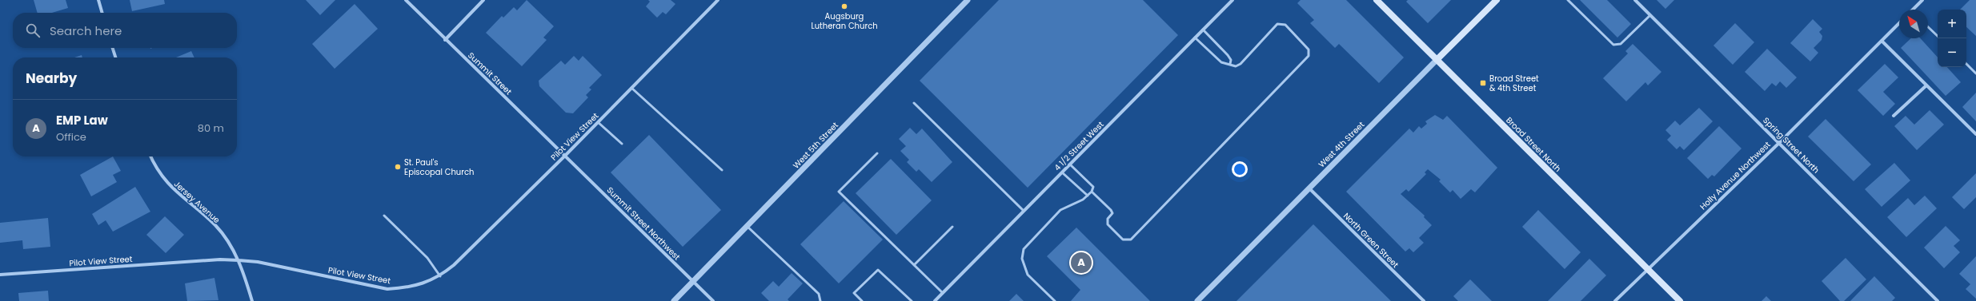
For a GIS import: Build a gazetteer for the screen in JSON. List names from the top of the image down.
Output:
{
  "streets": {
    "main road": ["West 4th Street", "Broad Street North"],
    "street": [
      "Summit Street",
      "Pilot View Street",
      "West 5th Street",
      "Spring Street North",
      "4 1/2 Street West",
      "Holly Avenue Northwest",
      "Jersey Avenue",
      "Summit Street Northwest",
      "North Green Street"
    ]
  },
  "crossings": [
    ["Summit Street", "Pilot View Street"],
    ["Summit Street", "Summit Street Northwest"],
    ["Pilot View Street", "Jersey Avenue"],
    ["Pilot View Street", "Summit Street Northwest"],
    ["West 4th Street", "Broad Street North"],
    ["West 4th Street", "North Green Street"],
    ["Broad Street North", "Holly Avenue Northwest"],
    ["West 5th Street", "Summit Street Northwest"],
    ["Spring Street North", "Holly Avenue Northwest"]
  ],
  "places": {
    "other": ["Augsburg Lutheran Church", "St. Paul's Episcopal Church"],
    "transit": ["Broad Street & 4th Street"]
  },
  "north": "top left",
  "page": {
    "map_buttons": ["+", "−"],
    "search": "Search here",
    "heading": "Nearby",
    "list": [
      {
        "mark": "A",
        "name": "EMP Law",
        "note": "Office",
        "value": "80 m"
      }
    ],
    "pins": "A"
  }
}
